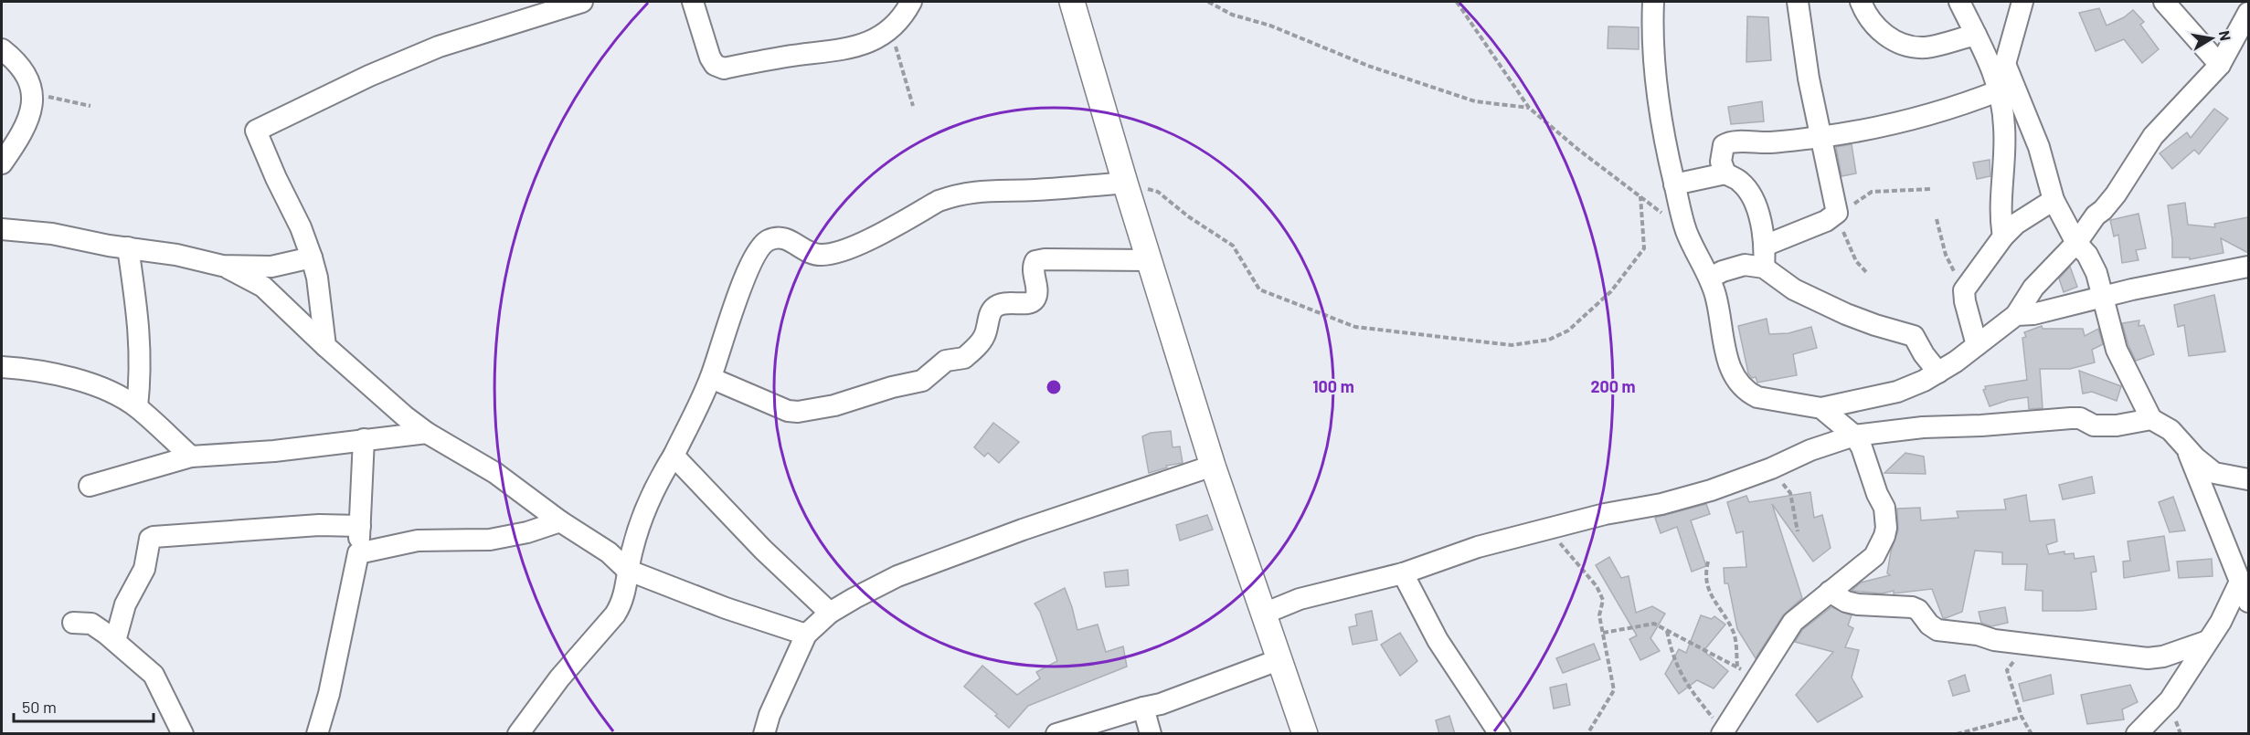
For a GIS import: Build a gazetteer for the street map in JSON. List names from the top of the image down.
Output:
{
  "scale_bar": "50 m",
  "north": "right",
  "rings": ["100 m", "200 m"]
}
